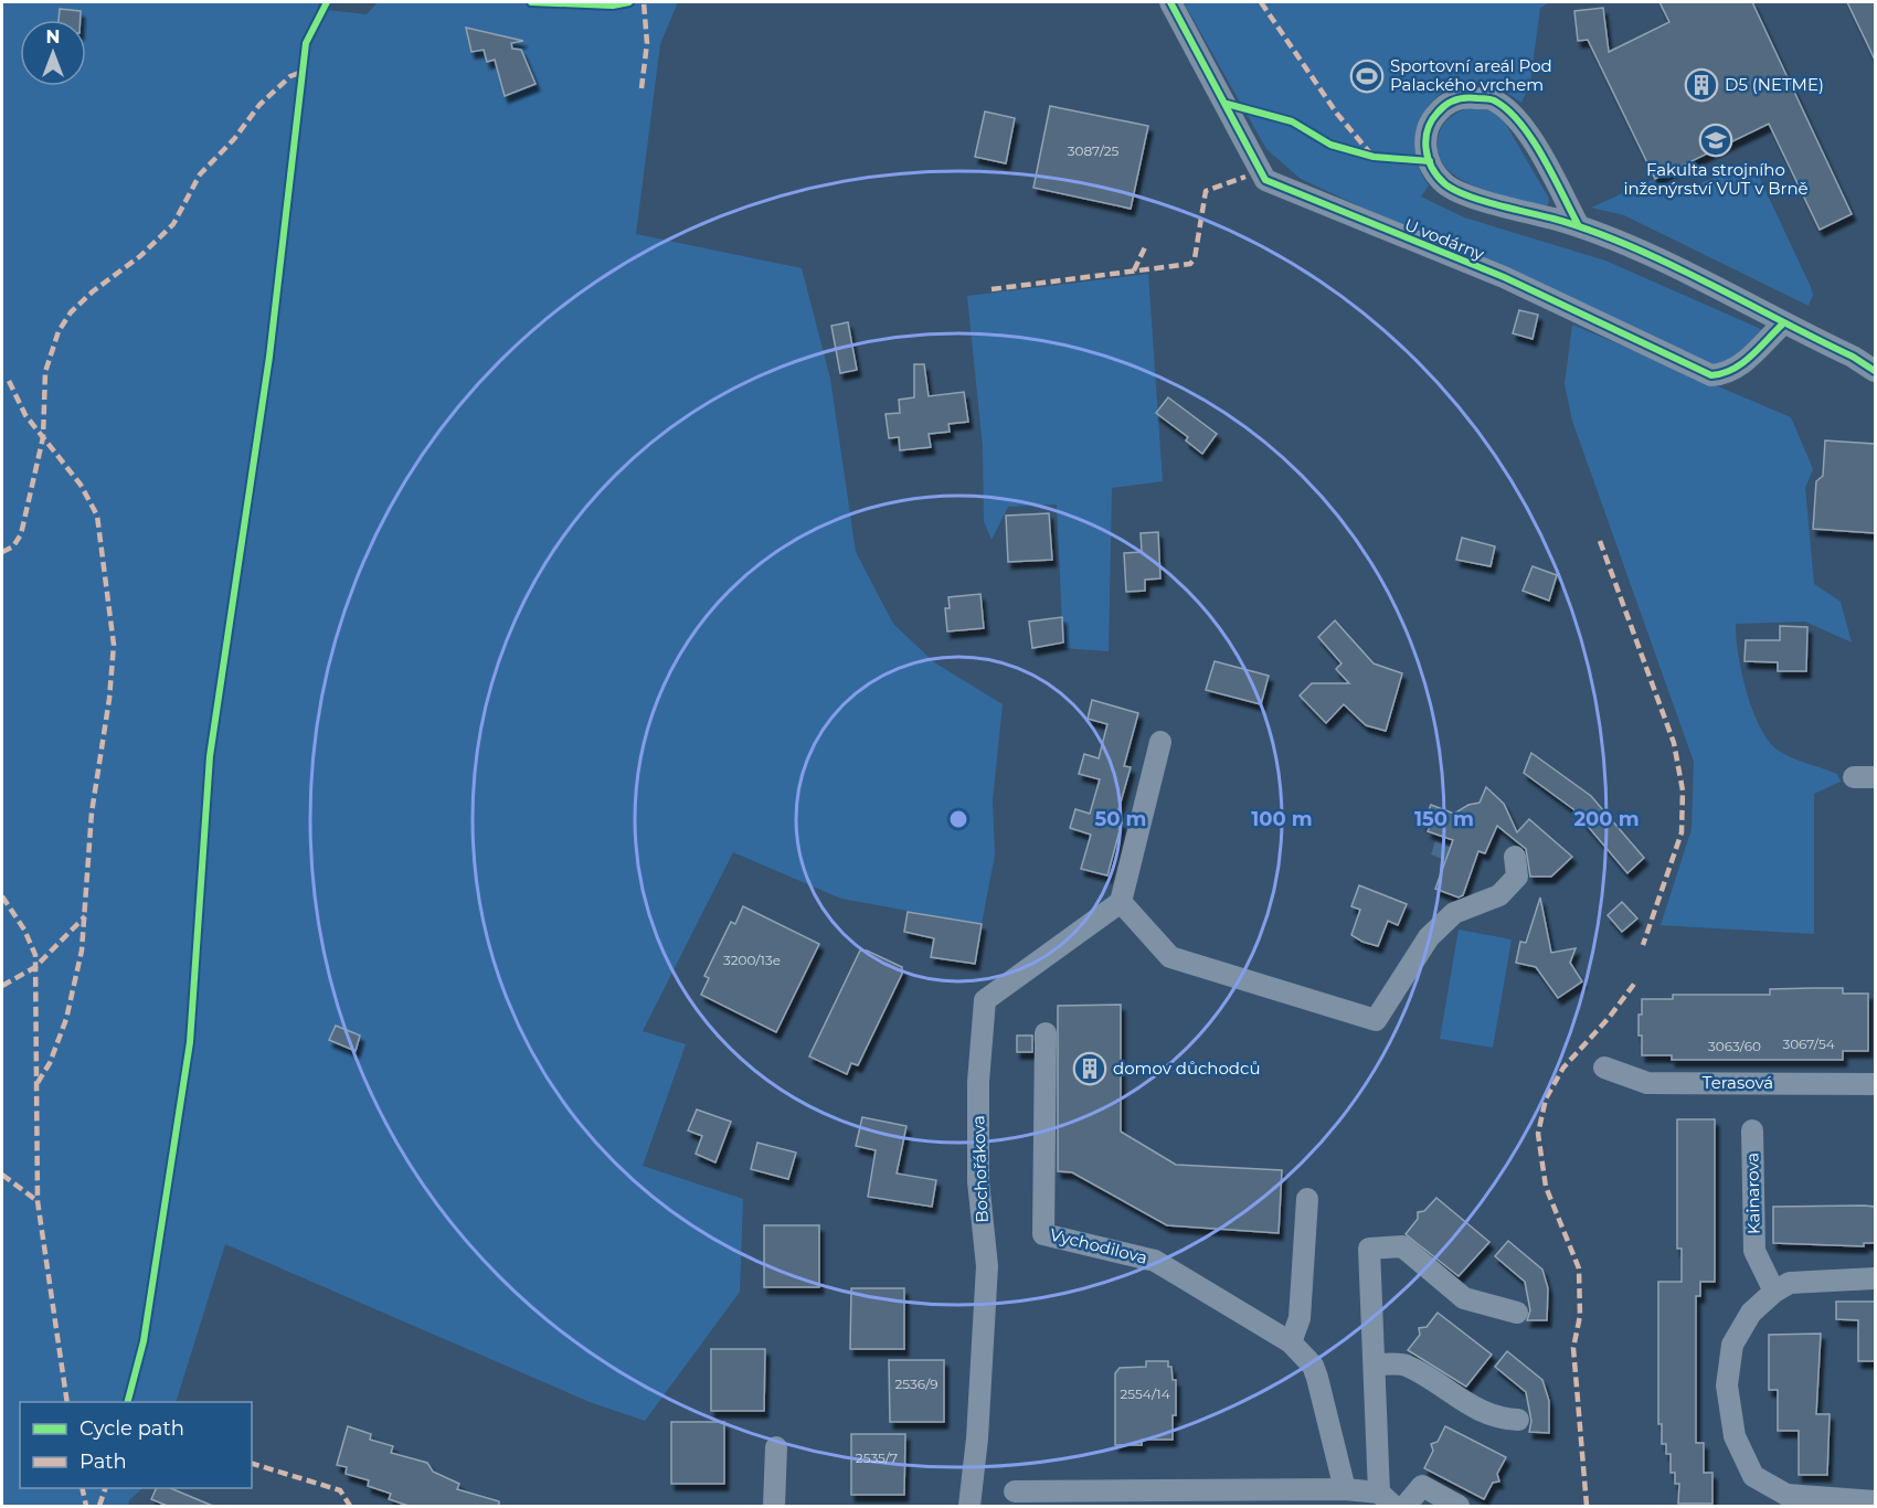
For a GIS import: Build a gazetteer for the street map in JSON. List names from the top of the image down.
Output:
{
  "streets": {
    "street": [
      "U vodárny",
      "Terasová",
      "Bochořákova",
      "Kainarova",
      "Vychodilova"
    ]
  },
  "places": {
    "sports": ["Sportovní areál Pod Palackého vrchem"],
    "building": ["D5 (NETME)", "domov důchodců"],
    "school or university": ["Fakulta strojního inženýrství VUT v Brně"]
  },
  "house_numbers": [
    "3087/25",
    "3200/13e",
    "3067/54",
    "3063/60",
    "2536/9",
    "2554/14",
    "2535/7"
  ],
  "legend": ["Cycle path", "Path"],
  "north": "top",
  "rings": [
    "50 m",
    "100 m",
    "150 m",
    "200 m"
  ]
}
